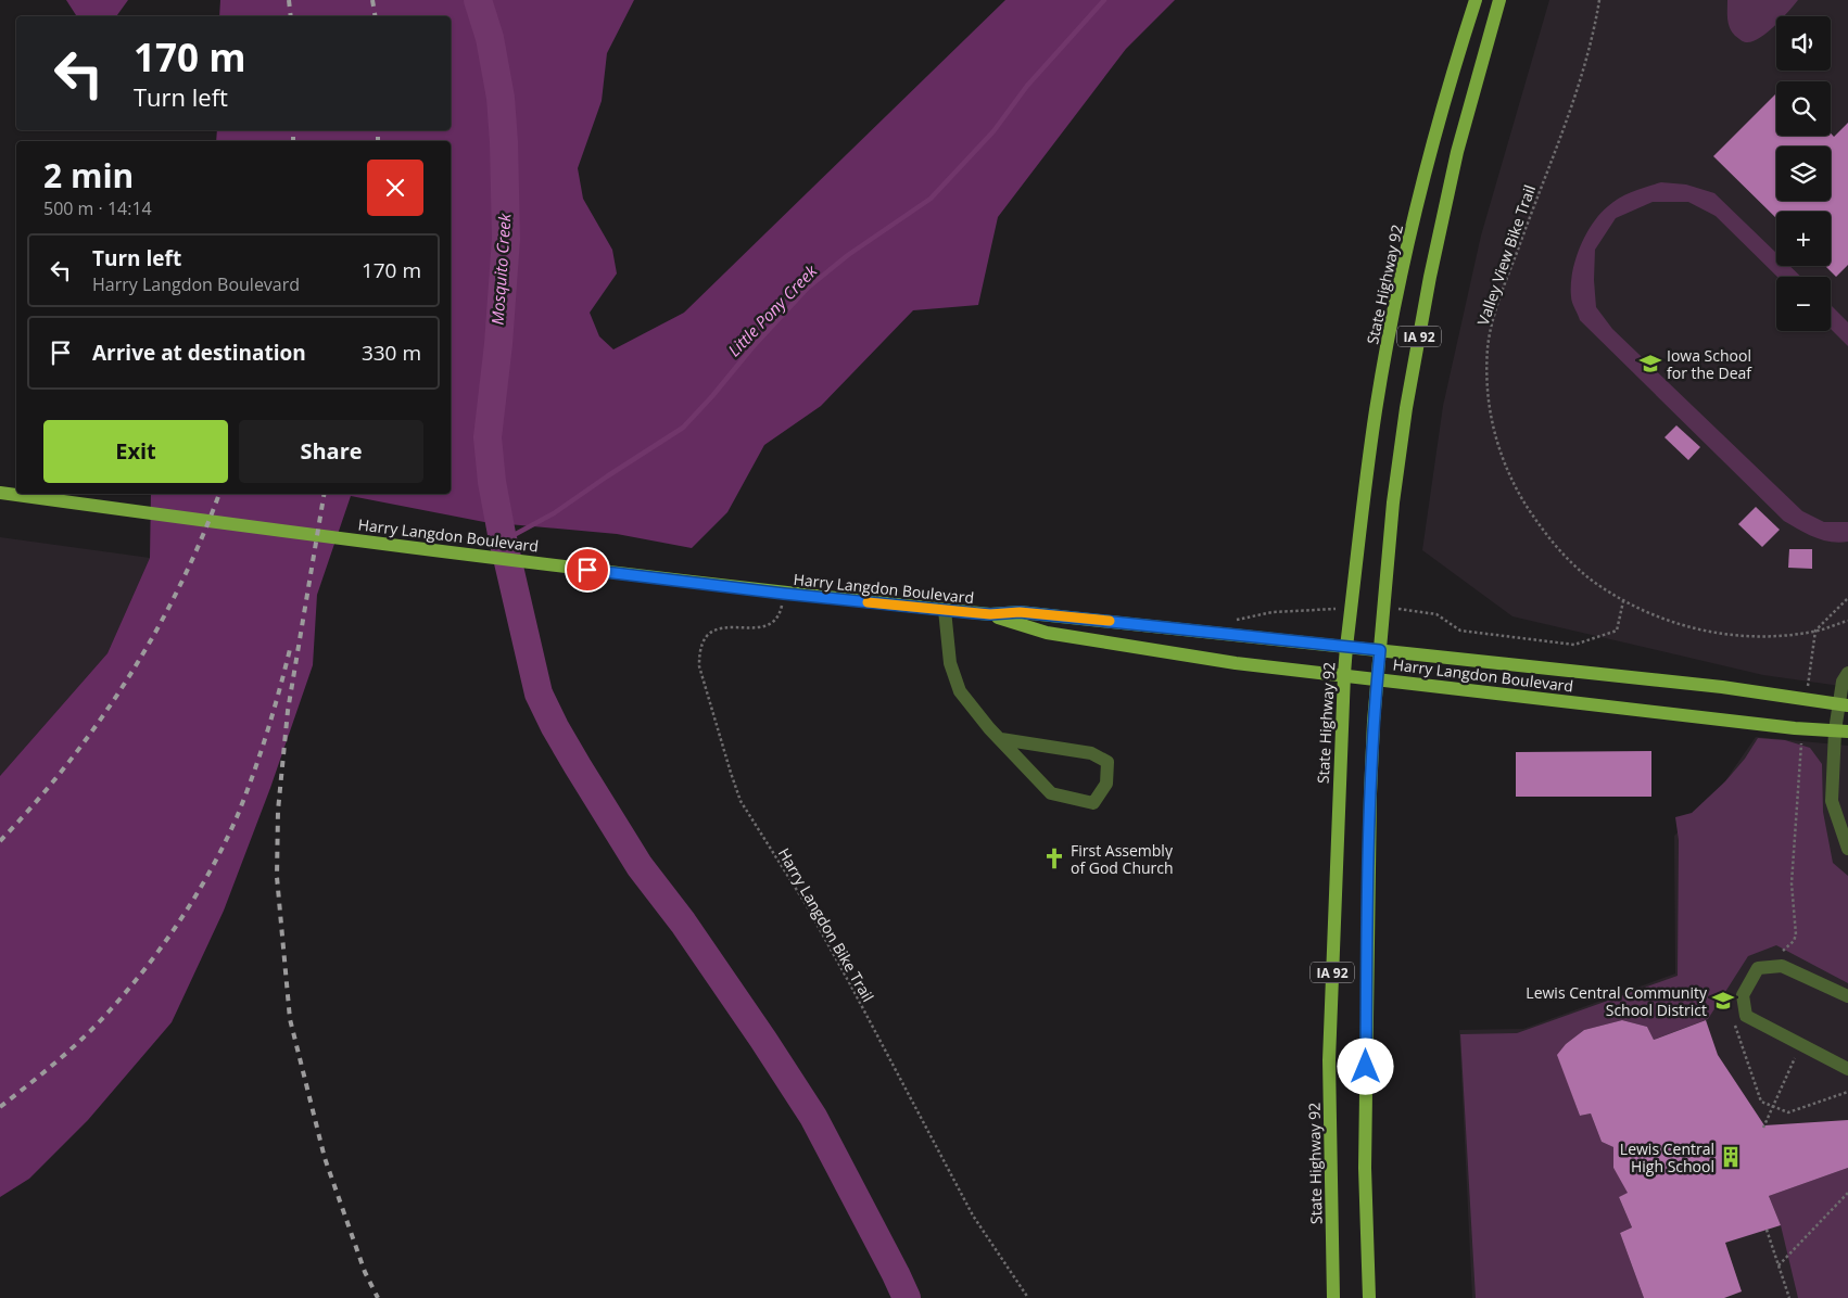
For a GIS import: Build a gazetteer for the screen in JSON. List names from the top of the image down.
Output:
{
  "streets": {
    "main road": ["State Highway 92", "IA 92", "Harry Langdon Boulevard"],
    "path": ["Valley View Bike Trail", "Harry Langdon Bike Trail"]
  },
  "crossings": [
    ["State Highway 92", "Harry Langdon Boulevard"],
    ["IA 92", "Harry Langdon Boulevard"],
    ["Harry Langdon Boulevard", "Harry Langdon Bike Trail"]
  ],
  "water": ["Mosquito Creek", "Little Pony Creek"],
  "places": {
    "school or university": ["Iowa School for the Deaf", "Lewis Central Community School District"],
    "church": ["First Assembly of God Church"],
    "building": ["Lewis Central High School"]
  },
  "page": {
    "map_buttons": ["+", "−"],
    "turn": ["170 m", "Turn left"],
    "heading": ["2 min", "500 m · 14:14"],
    "list": [
      {
        "name": "Turn left",
        "note": "Harry Langdon Boulevard",
        "value": "170 m"
      },
      {
        "name": "Arrive at destination",
        "value": "330 m"
      }
    ],
    "buttons": ["Exit", "Share"]
  }
}
